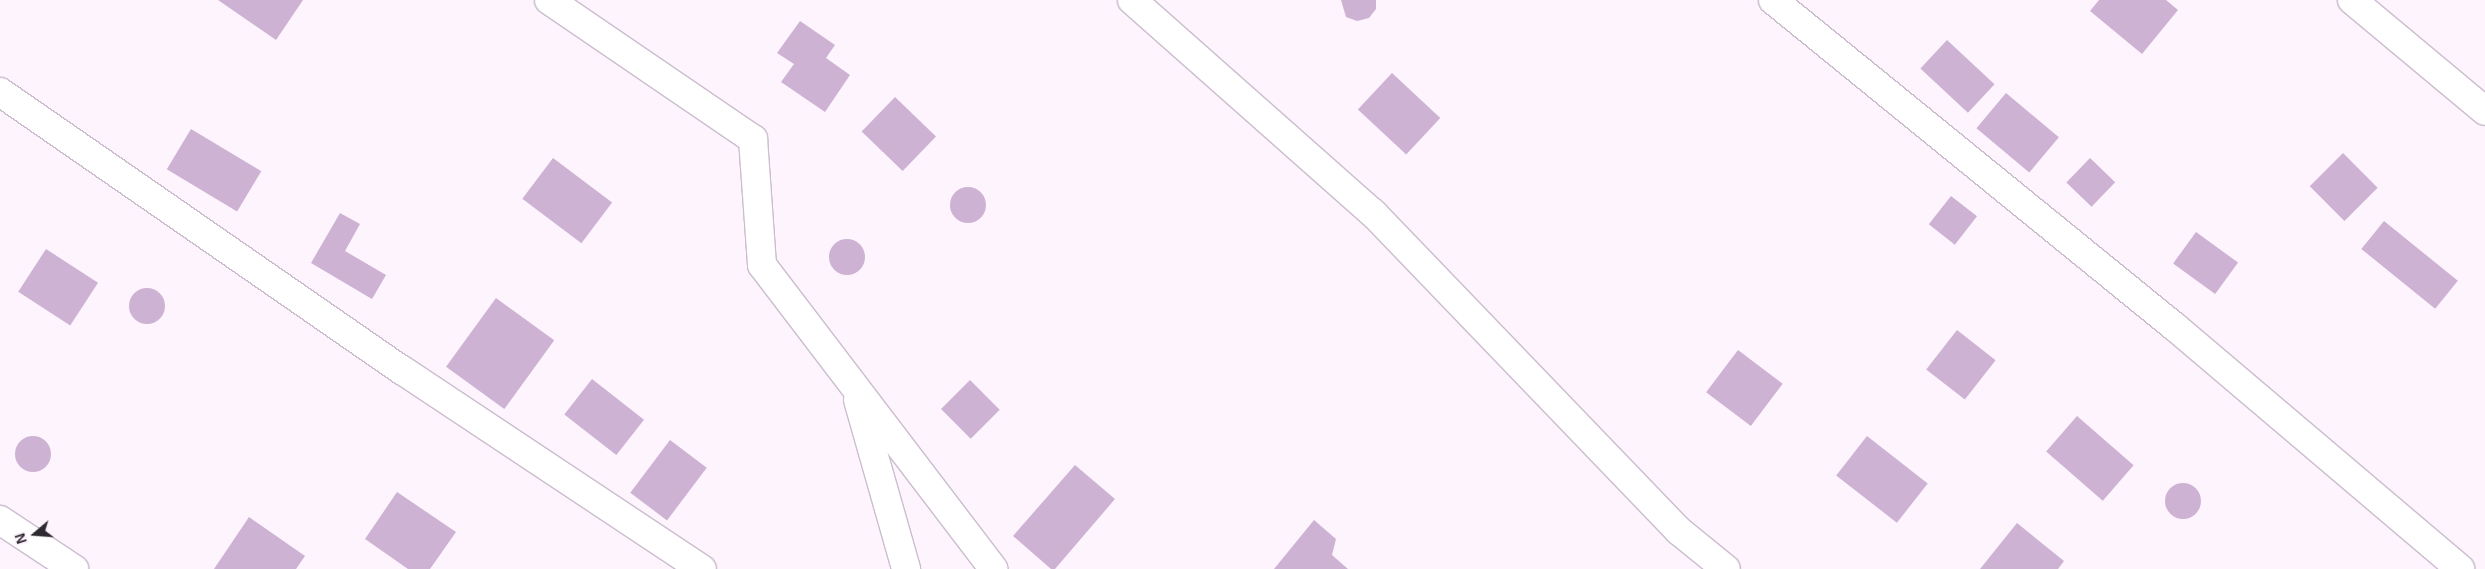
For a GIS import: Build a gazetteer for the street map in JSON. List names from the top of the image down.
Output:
{
  "north": "left"
}
